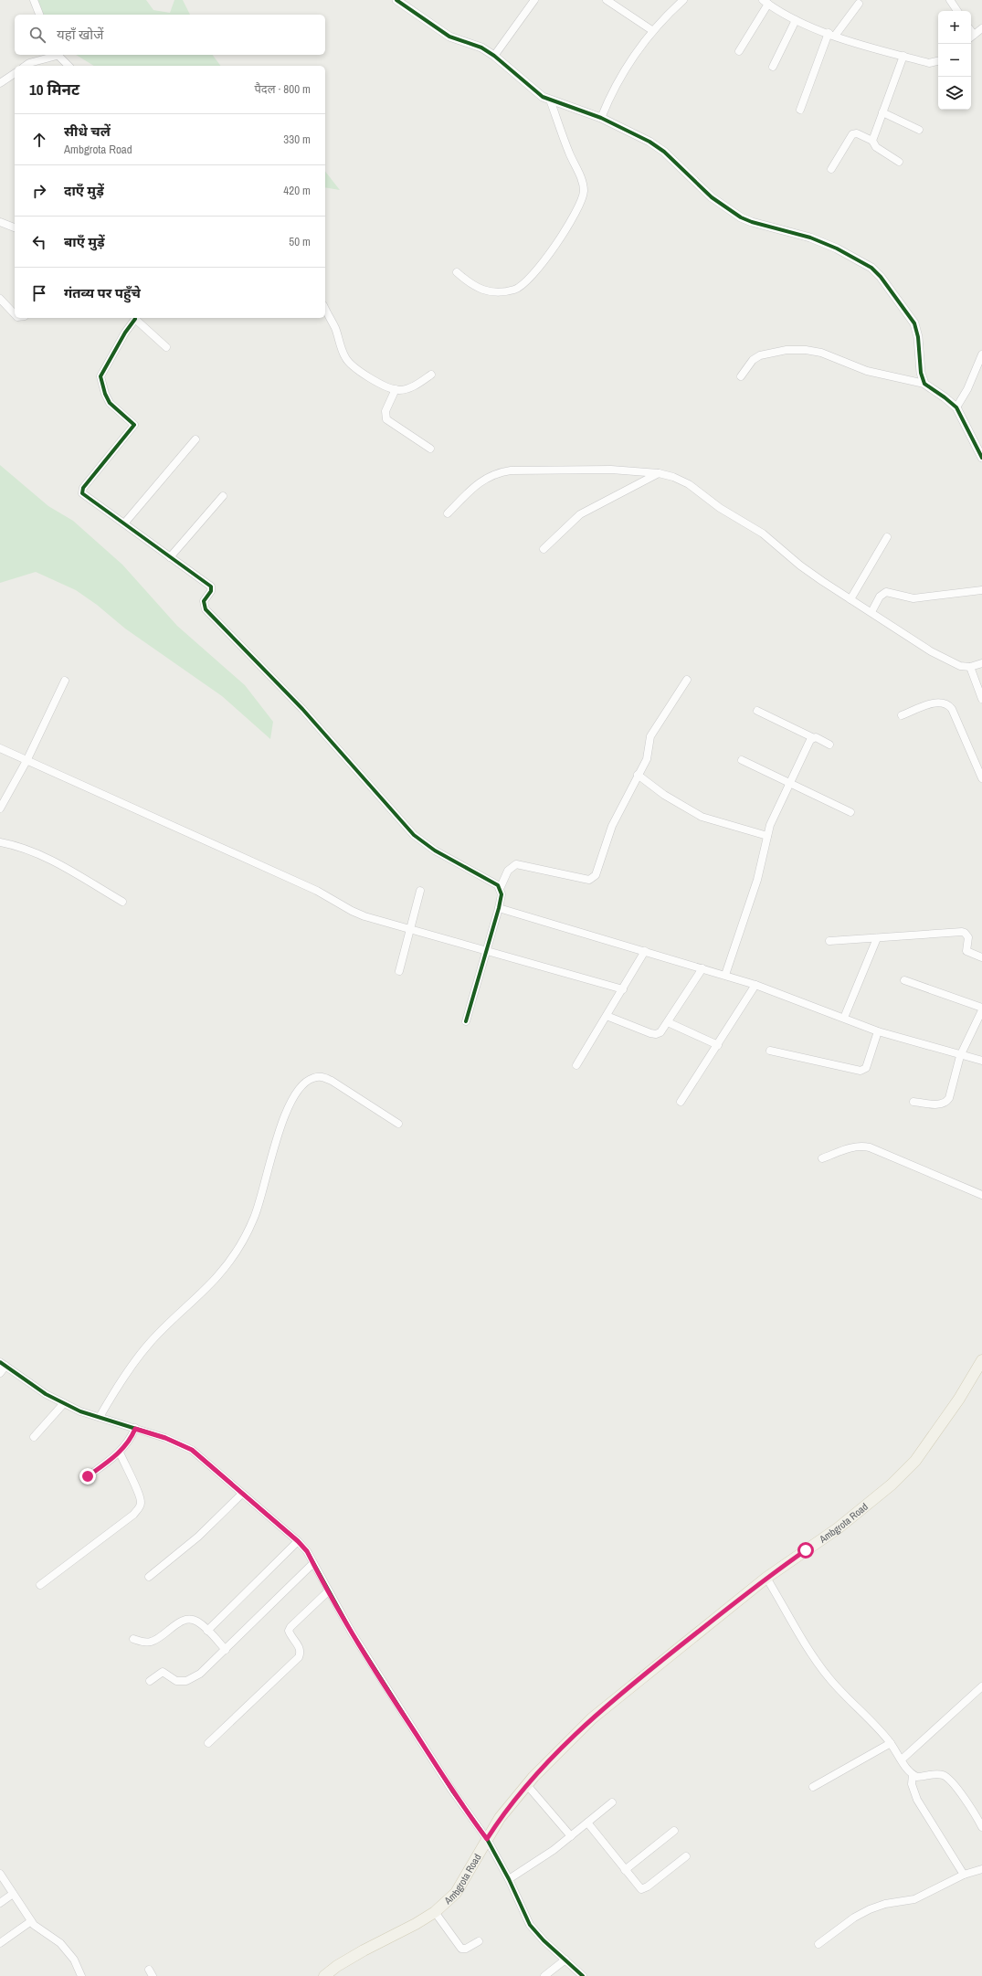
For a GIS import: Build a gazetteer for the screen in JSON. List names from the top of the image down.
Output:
{
  "streets": {
    "main road": ["Ambgrota Road"]
  },
  "page": {
    "map_buttons": ["+", "−"],
    "search": "यहाँ खोजें",
    "heading": ["10 मिनट", "पैदल · 800 m"],
    "list": [
      ["सीधे चलें", "Ambgrota Road", "330 m"],
      ["दाएँ मुड़ें", "420 m"],
      ["बाएँ मुड़ें", "50 m"],
      "गंतव्य पर पहुँचे"
    ]
  }
}
